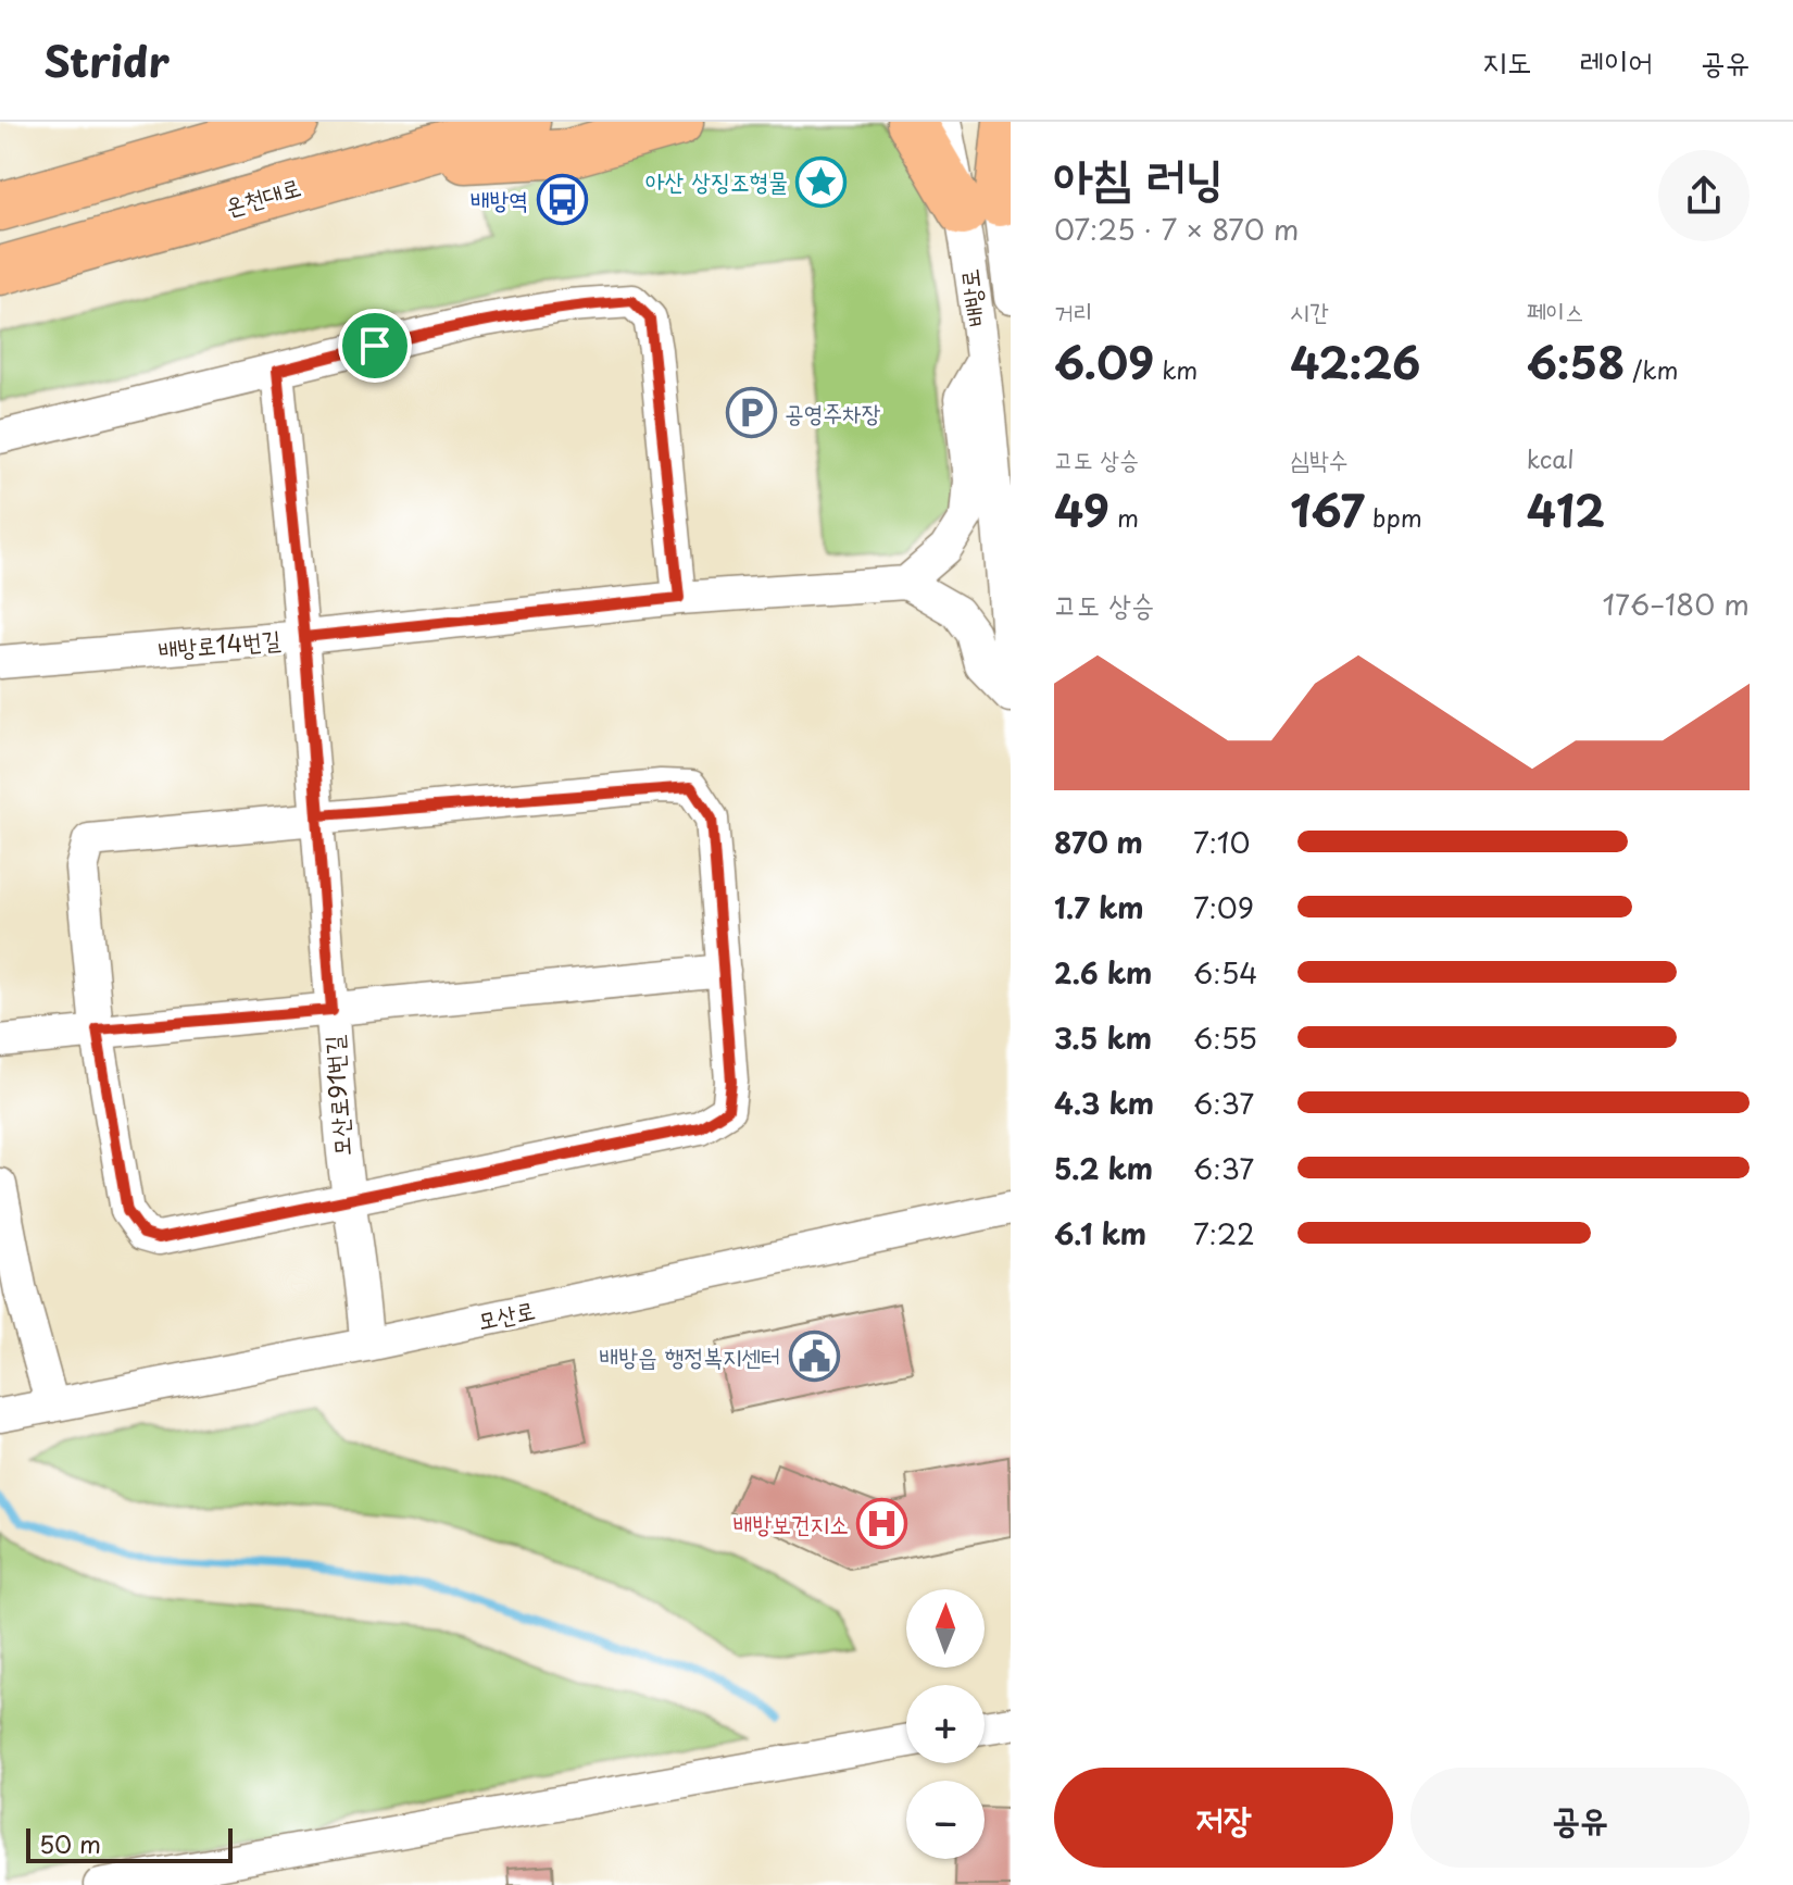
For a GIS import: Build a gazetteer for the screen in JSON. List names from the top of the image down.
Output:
{
  "streets": {
    "highway": ["온천대로"],
    "street": [
      "배방로",
      "배방로14번길",
      "모산로91번길",
      "모산로"
    ]
  },
  "crossings": [
    ["배방로14번길", "모산로91번길"],
    ["모산로91번길", "모산로"]
  ],
  "places": {
    "place": ["아산 상징조형물"],
    "bus stop": ["배방역"],
    "parking": ["공영주차장"],
    "public building": ["배방읍 행정복지센터"],
    "hospital": ["배방보건지소"]
  },
  "scale_bar": "50 m",
  "north": "top",
  "page": {
    "header": "Stridr",
    "nav": ["지도", "레이어", "공유"],
    "heading": ["아침 러닝", "07:25 · 7 × 870 m"],
    "stats": [
      ["거리", "6.09 km"],
      ["시간", "42:26"],
      ["페이스", "6:58 /km"],
      ["고도 상승", "49 m"],
      ["심박수", "167 bpm"],
      ["kcal", "412"]
    ],
    "chart": ["고도 상승", "176–180 m"],
    "list": [
      {
        "name": "870 m",
        "note": "7:10"
      },
      {
        "name": "1.7 km",
        "note": "7:09"
      },
      {
        "name": "2.6 km",
        "note": "6:54"
      },
      {
        "name": "3.5 km",
        "note": "6:55"
      },
      {
        "name": "4.3 km",
        "note": "6:37"
      },
      {
        "name": "5.2 km",
        "note": "6:37"
      },
      {
        "name": "6.1 km",
        "note": "7:22"
      }
    ],
    "map_buttons": ["+", "−"],
    "buttons": ["저장", "공유"],
    "scale": "50 m"
  }
}
